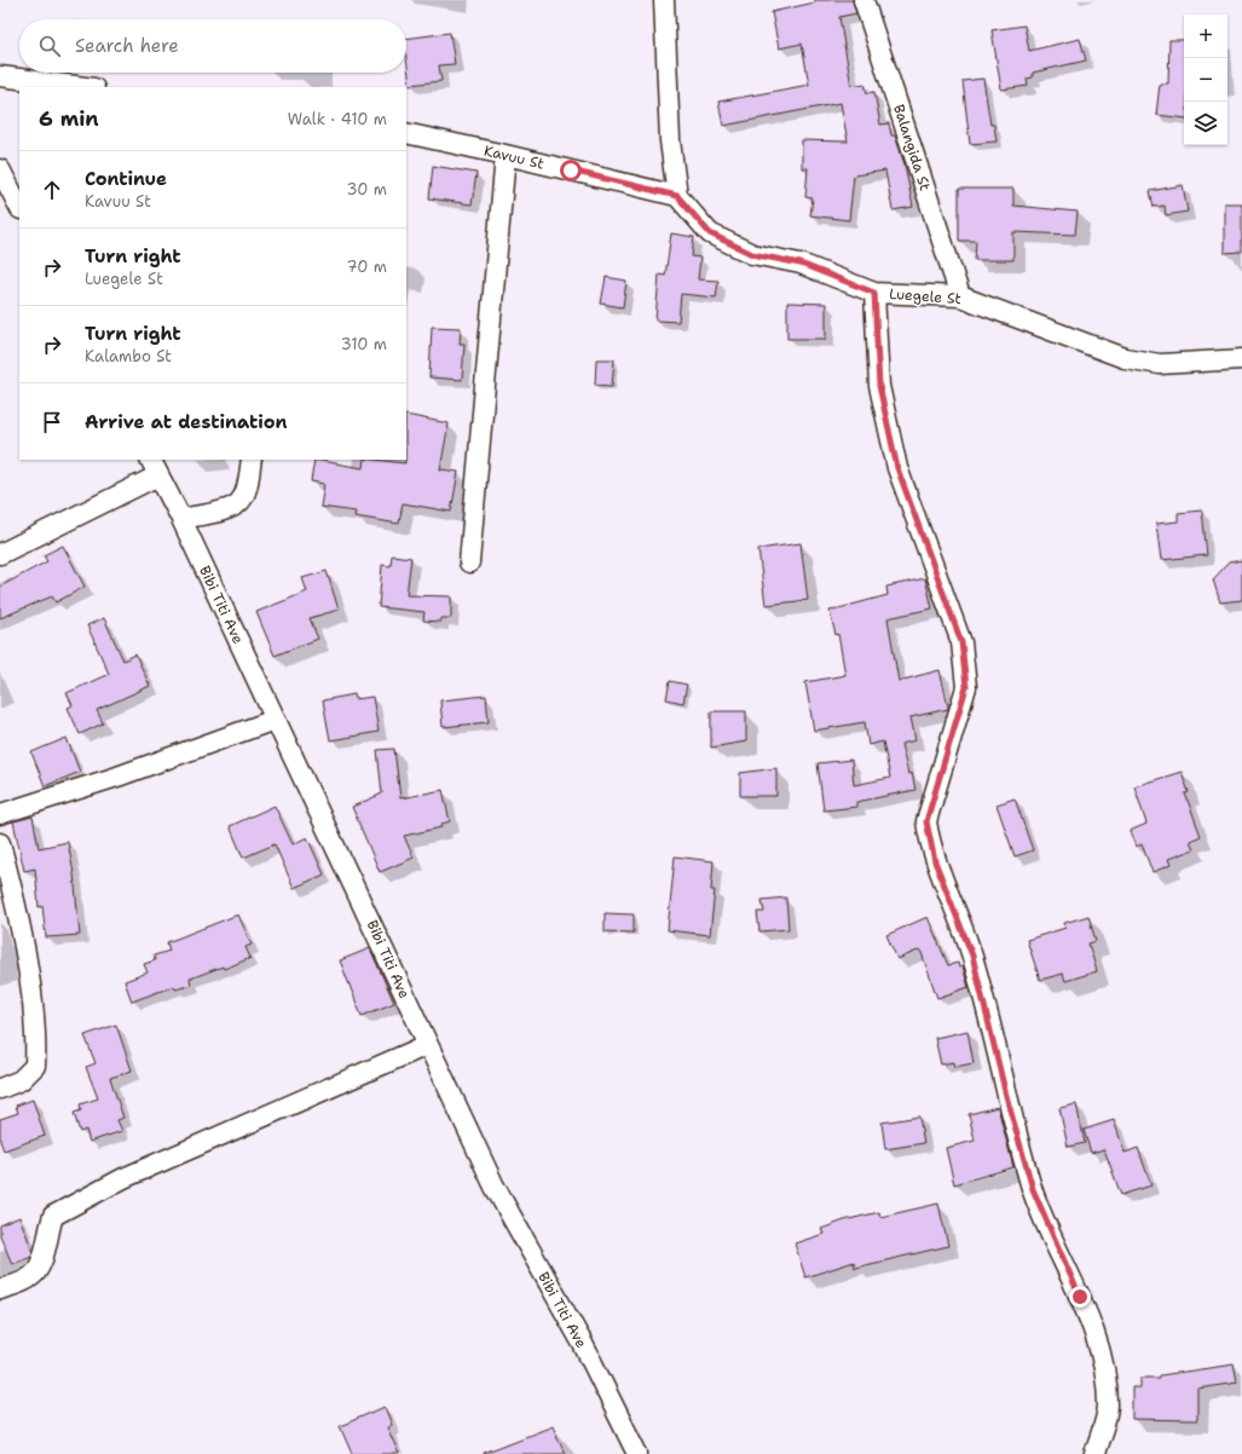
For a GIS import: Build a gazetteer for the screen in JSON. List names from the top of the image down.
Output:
{
  "streets": {
    "street": [
      "Balangida St",
      "Kavuu St",
      "Luegele St",
      "Bibi Titi Ave"
    ]
  },
  "crossings": [
    ["Balangida St", "Luegele St"],
    ["Kavuu St", "Luegele St"]
  ],
  "page": {
    "map_buttons": ["+", "−"],
    "search": "Search here",
    "heading": ["6 min", "Walk · 410 m"],
    "list": [
      ["Continue", "Kavuu St", "30 m"],
      ["Turn right", "Luegele St", "70 m"],
      ["Turn right", "Kalambo St", "310 m"],
      "Arrive at destination"
    ]
  }
}
